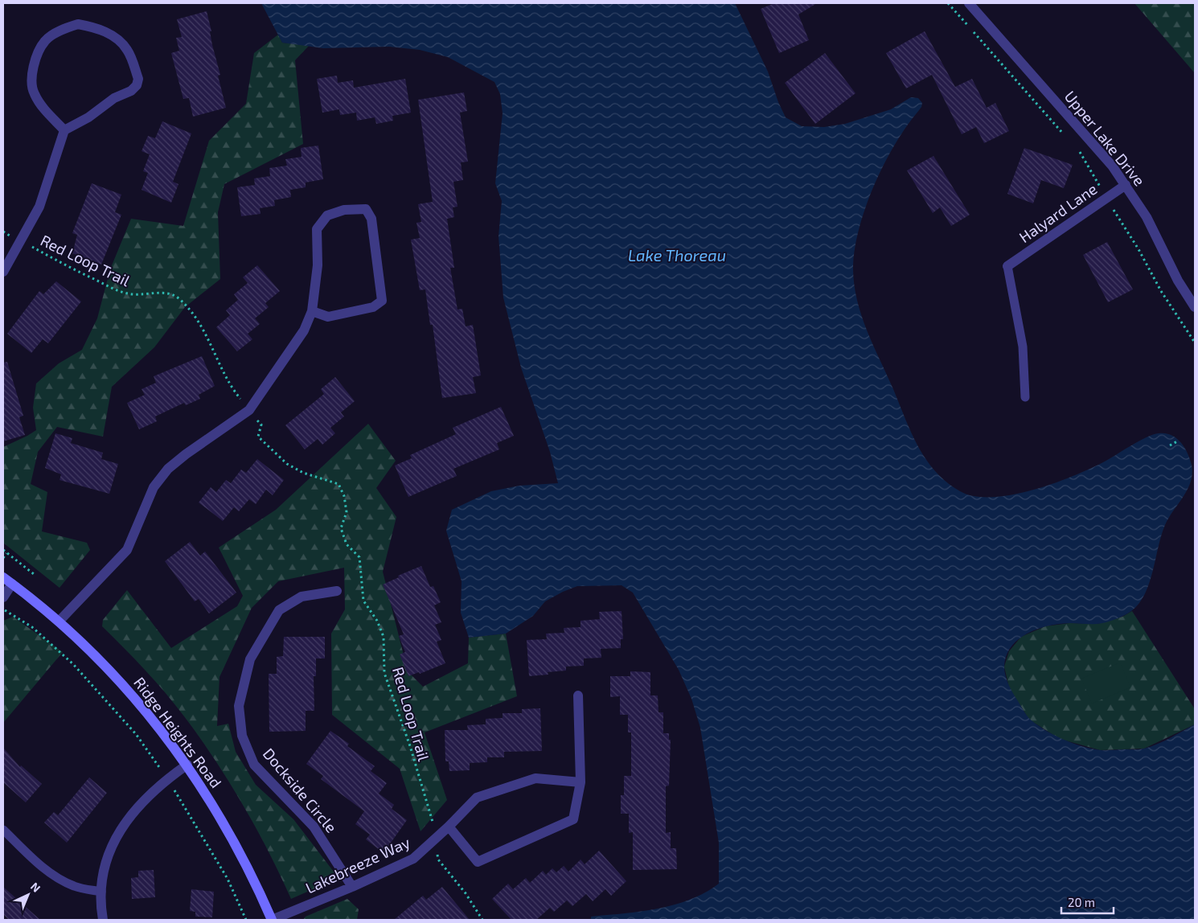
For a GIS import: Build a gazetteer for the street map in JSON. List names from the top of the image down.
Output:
{
  "streets": {
    "street": [
      "Upper Lake Drive",
      "Halyard Lane",
      "Ridge Heights Road",
      "Dockside Circle",
      "Lakebreeze Way"
    ],
    "path": ["Red Loop Trail"]
  },
  "crossings": [
    ["Upper Lake Drive", "Halyard Lane"],
    ["Red Loop Trail", "Lakebreeze Way"],
    ["Ridge Heights Road", "Lakebreeze Way"],
    ["Dockside Circle", "Lakebreeze Way"]
  ],
  "water": ["Lake Thoreau"],
  "scale_bar": "20 m",
  "north": "top right"
}
